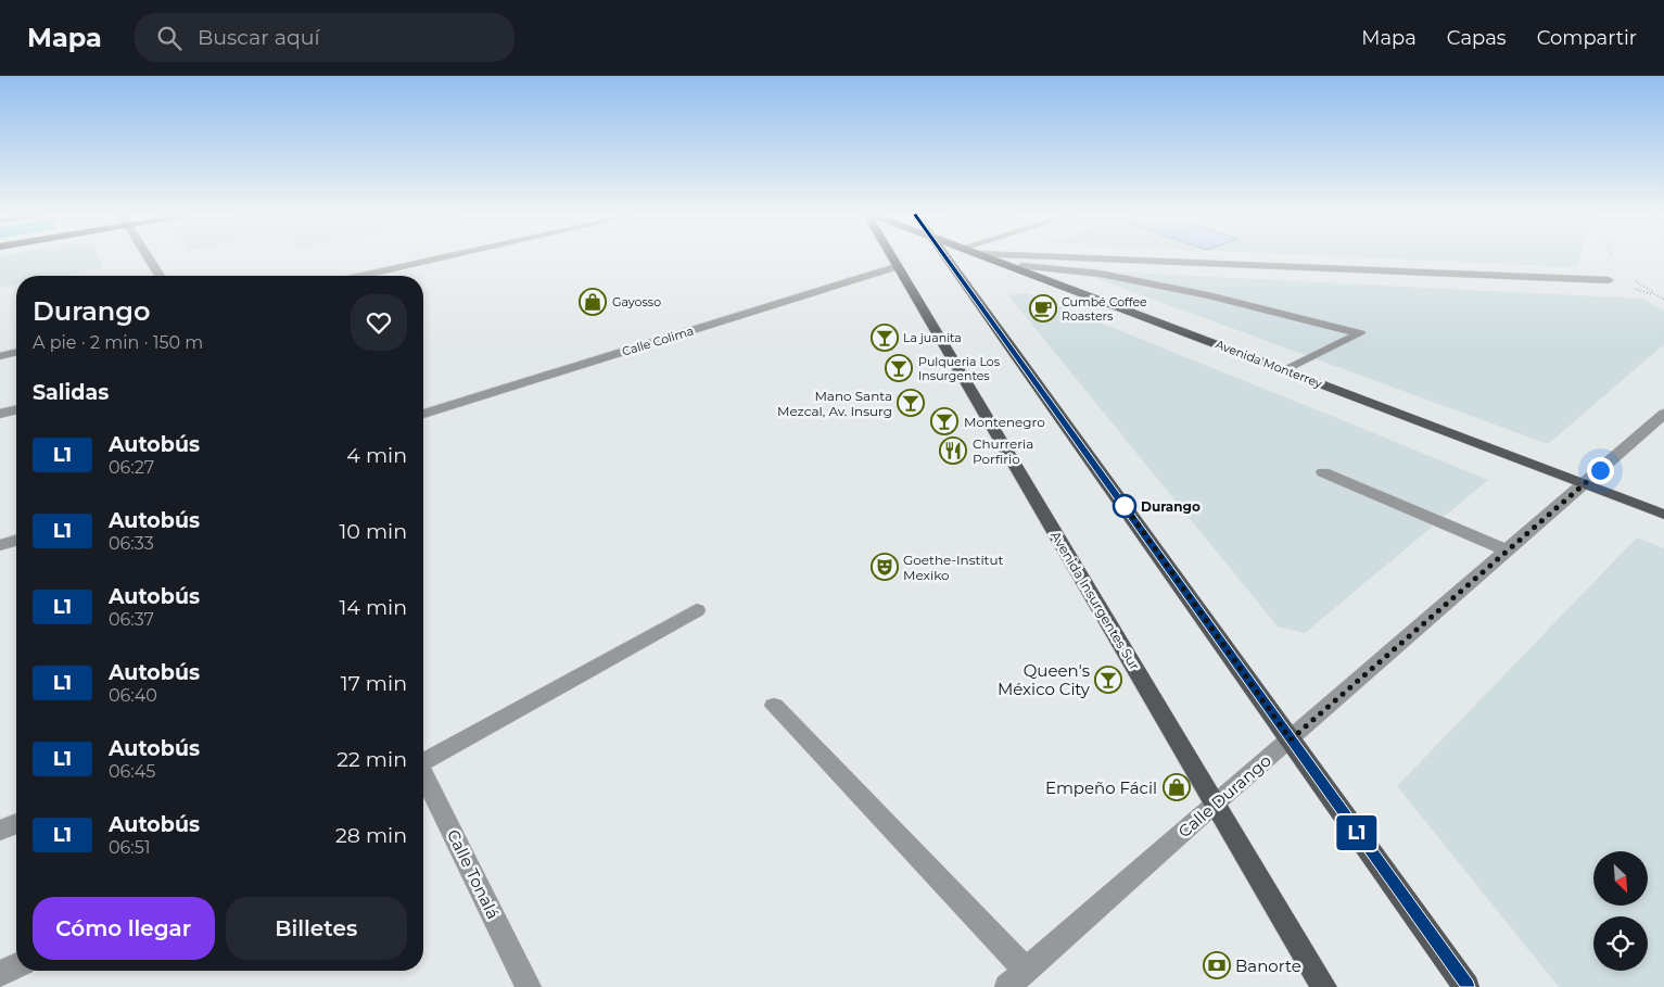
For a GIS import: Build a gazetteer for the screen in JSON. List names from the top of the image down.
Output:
{
  "streets": {
    "main road": ["Avenida Monterrey", "Avenida Insurgentes Sur"],
    "street": ["Calle Colima", "Calle Durango", "Calle Tonalá"]
  },
  "crossings": [
    ["Calle Colima", "Avenida Insurgentes Sur"],
    ["Avenida Monterrey", "Calle Durango"],
    ["Avenida Insurgentes Sur", "Calle Durango"]
  ],
  "places": {
    "shop": ["Gayosso", "Empeño Fácil"],
    "cafe": ["Cumbé Coffee Roasters"],
    "bar": [
      "La juanita",
      "Pulqueria Los Insurgentes",
      "Mano Santa Mezcal, Av. Insurg",
      "Montenegro",
      "Queen's México City"
    ],
    "restaurant": ["Churreria Porfirio"],
    "other": ["Durango"],
    "theatre": ["Goethe-Institut Mexiko"],
    "bank": ["Banorte"]
  },
  "lines": ["bus line L1"],
  "north": "bottom right",
  "page": {
    "header": "Mapa",
    "search": "Buscar aquí",
    "nav": ["Mapa", "Capas", "Compartir"],
    "on_map": "L1",
    "heading": [
      ["Durango", "A pie · 2 min · 150 m"],
      "Salidas"
    ],
    "list": [
      {
        "mark": "L1",
        "name": "Autobús",
        "note": "06:27",
        "value": "4 min"
      },
      {
        "mark": "L1",
        "name": "Autobús",
        "note": "06:33",
        "value": "10 min"
      },
      {
        "mark": "L1",
        "name": "Autobús",
        "note": "06:37",
        "value": "14 min"
      },
      {
        "mark": "L1",
        "name": "Autobús",
        "note": "06:40",
        "value": "17 min"
      },
      {
        "mark": "L1",
        "name": "Autobús",
        "note": "06:45",
        "value": "22 min"
      },
      {
        "mark": "L1",
        "name": "Autobús",
        "note": "06:51",
        "value": "28 min"
      }
    ],
    "buttons": ["Cómo llegar", "Billetes"]
  }
}
